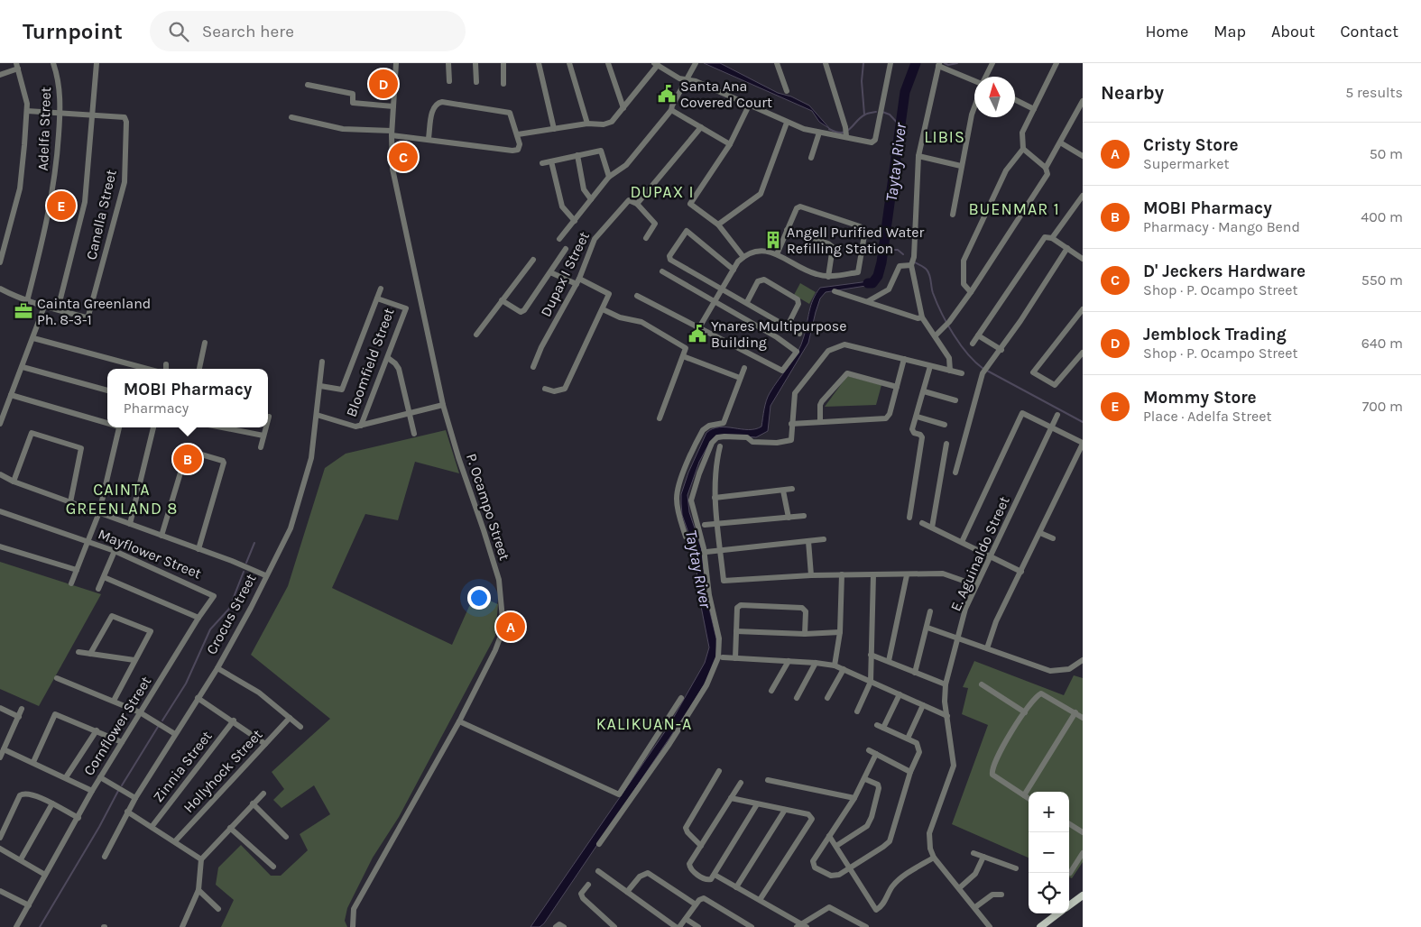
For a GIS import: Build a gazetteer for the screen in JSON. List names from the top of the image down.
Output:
{
  "streets": {
    "street": [
      "Adelfa Street",
      "Canella Street",
      "Dupax I Street",
      "Bloomfield Street",
      "P. Ocampo Street",
      "Mayflower Street",
      "E. Aguinaldo Street",
      "Crocus Street",
      "Cornflower Street",
      "Zinnia Street",
      "Hollyhock Street"
    ]
  },
  "crossings": [
    ["Mayflower Street", "Cornflower Street"]
  ],
  "districts": [
    "LIBIS",
    "DUPAX I",
    "BUENMAR 1",
    "CAINTA GREENLAND 8",
    "KALIKUAN-A"
  ],
  "water": ["Taytay River"],
  "places": {
    "public building": ["Santa Ana Covered Court", "Ynares Multipurpose Building"],
    "building": ["Angell Purified Water Refilling Station"],
    "office": ["Cainta Greenland Ph. 8-3-1"]
  },
  "north": "top",
  "page": {
    "header": "Turnpoint",
    "search": "Search here",
    "nav": [
      "Home",
      "Map",
      "About",
      "Contact"
    ],
    "heading": ["Nearby", "5 results"],
    "pins": [
      "D",
      "C",
      "E",
      "B",
      "A"
    ],
    "list": [
      {
        "mark": "A",
        "name": "Cristy Store",
        "note": "Supermarket",
        "value": "50 m"
      },
      {
        "mark": "B",
        "name": "MOBI Pharmacy",
        "note": "Pharmacy · Mango Bend",
        "value": "400 m"
      },
      {
        "mark": "C",
        "name": "D' Jeckers Hardware",
        "note": "Shop · P. Ocampo Street",
        "value": "550 m"
      },
      {
        "mark": "D",
        "name": "Jemblock Trading",
        "note": "Shop · P. Ocampo Street",
        "value": "640 m"
      },
      {
        "mark": "E",
        "name": "Mommy Store",
        "note": "Place · Adelfa Street",
        "value": "700 m"
      }
    ],
    "popup": ["MOBI Pharmacy", "Pharmacy"],
    "map_buttons": ["+", "−"]
  }
}
